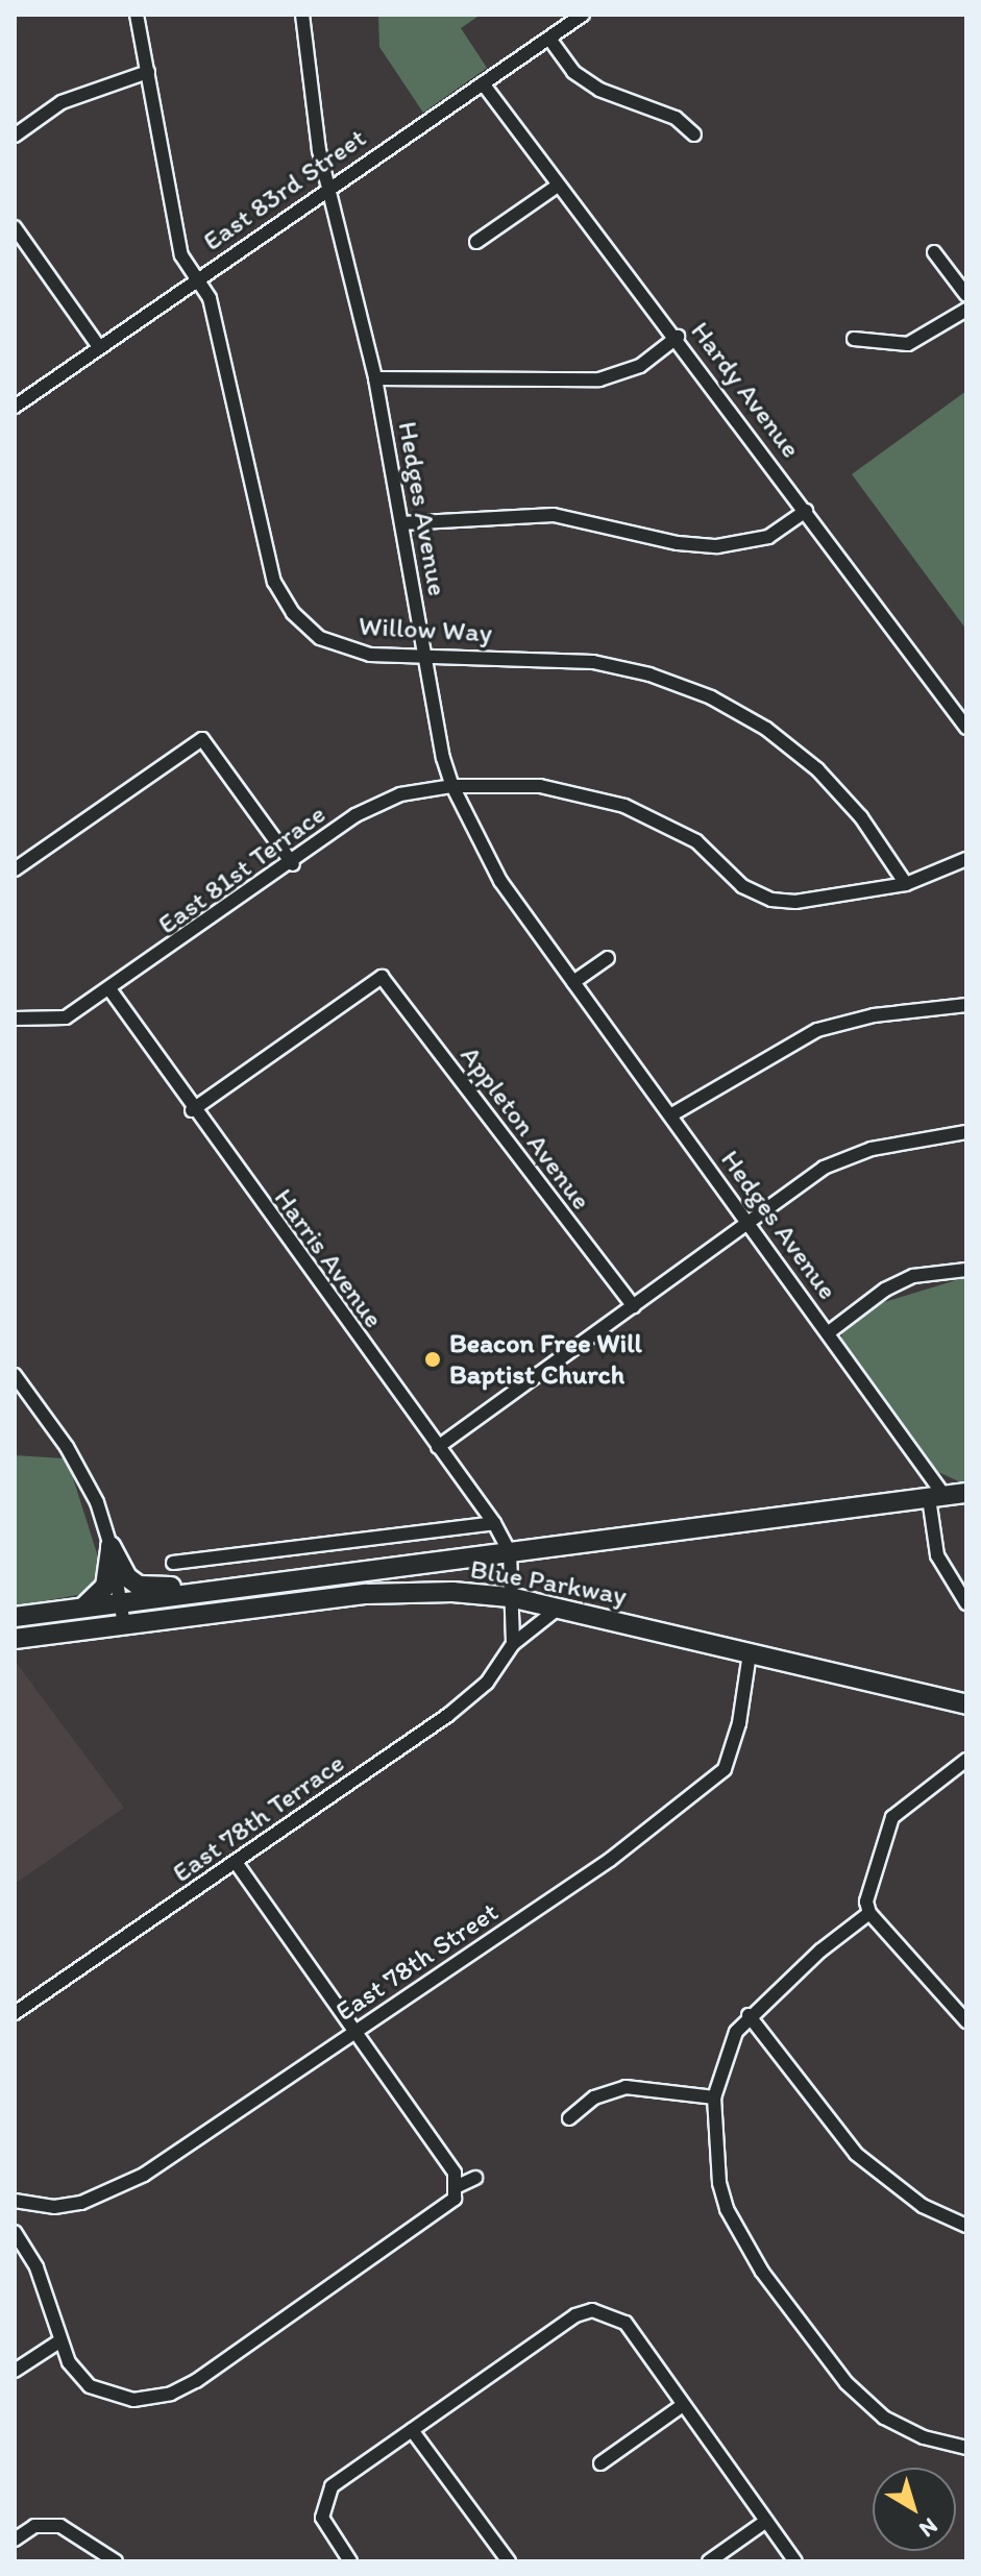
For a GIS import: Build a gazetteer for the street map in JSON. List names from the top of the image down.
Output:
{
  "streets": {
    "highway": ["Blue Parkway"],
    "street": [
      "East 83rd Street",
      "Hardy Avenue",
      "Hedges Avenue",
      "Willow Way",
      "East 81st Terrace",
      "Appleton Avenue",
      "Harris Avenue",
      "East 78th Terrace",
      "East 78th Street"
    ]
  },
  "crossings": [
    ["East 83rd Street", "Hardy Avenue"],
    ["East 83rd Street", "Hedges Avenue"],
    ["East 83rd Street", "Willow Way"],
    ["Hedges Avenue", "Willow Way"],
    ["Hedges Avenue", "East 81st Terrace"],
    ["Hedges Avenue", "Blue Parkway"],
    ["Willow Way", "East 81st Terrace"],
    ["East 81st Terrace", "Harris Avenue"],
    ["Appleton Avenue", "Harris Avenue"],
    ["Harris Avenue", "Blue Parkway"],
    ["Blue Parkway", "East 78th Terrace"],
    ["Blue Parkway", "East 78th Street"]
  ],
  "places": ["Beacon Free Will Baptist Church"],
  "north": "bottom right"
}
